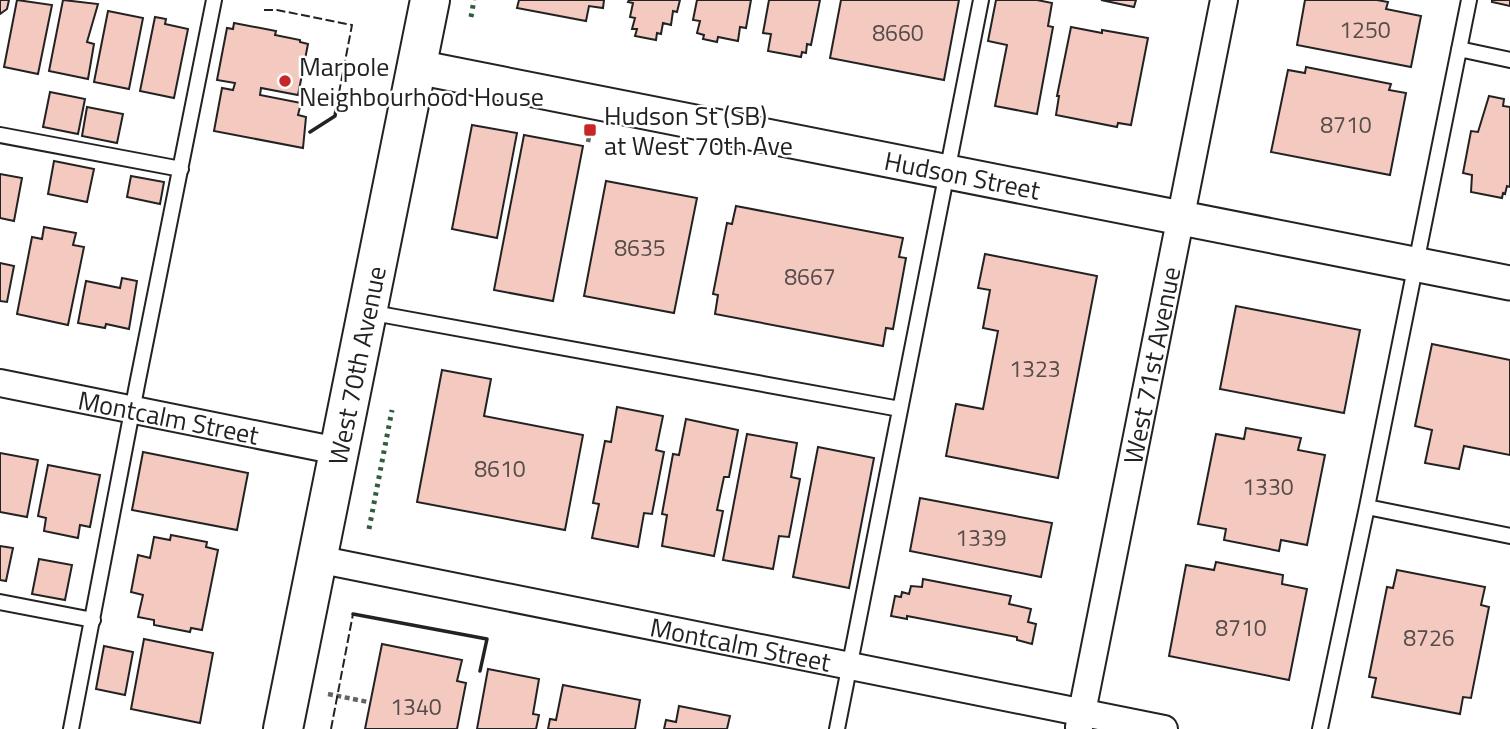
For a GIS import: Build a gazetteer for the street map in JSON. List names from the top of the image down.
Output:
{
  "streets": {
    "highway": ["West 70th Avenue"],
    "street": ["Hudson Street", "West 71st Avenue", "Montcalm Street"]
  },
  "crossings": [
    ["Hudson Street", "West 70th Avenue"],
    ["Hudson Street", "West 71st Avenue"],
    ["West 70th Avenue", "Montcalm Street"],
    ["West 71st Avenue", "Montcalm Street"]
  ],
  "places": {
    "other": ["Marpole Neighbourhood House"],
    "transit": ["Hudson St (SB) at West 70th Ave"]
  },
  "house_numbers": [
    "1250",
    "8660",
    "8710",
    "8635",
    "8667",
    "1323",
    "8610",
    "1330",
    "1339",
    "8710",
    "8726",
    "1340"
  ]
}
